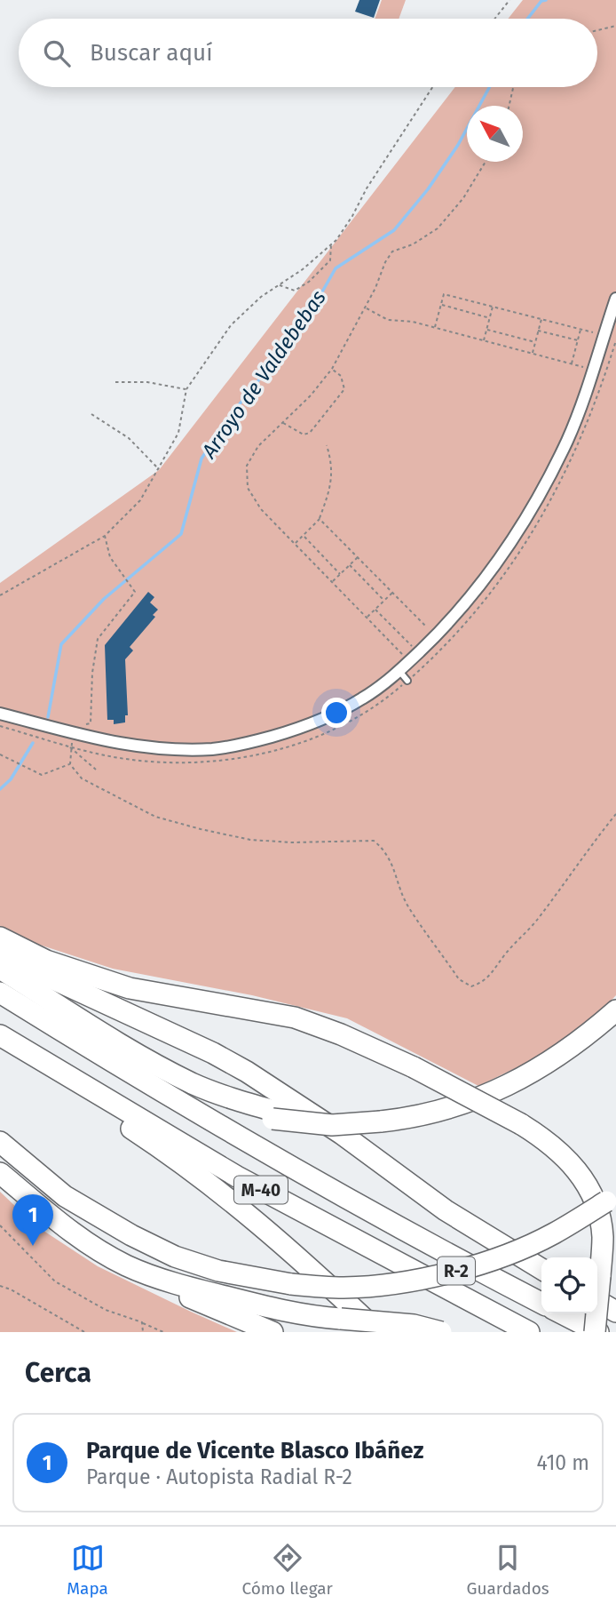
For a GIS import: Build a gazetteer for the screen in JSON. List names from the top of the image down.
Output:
{
  "streets": {
    "highway": ["M-40", "R-2"]
  },
  "water": ["Arroyo de Valdebebas"],
  "north": "top left",
  "page": {
    "search": "Buscar aquí",
    "pins": "1",
    "heading": "Cerca",
    "list": [
      {
        "mark": "1",
        "name": "Parque de Vicente Blasco Ibáñez",
        "note": "Parque · Autopista Radial R-2",
        "value": "410 m"
      }
    ],
    "nav": ["Mapa", "Cómo llegar", "Guardados"]
  }
}
